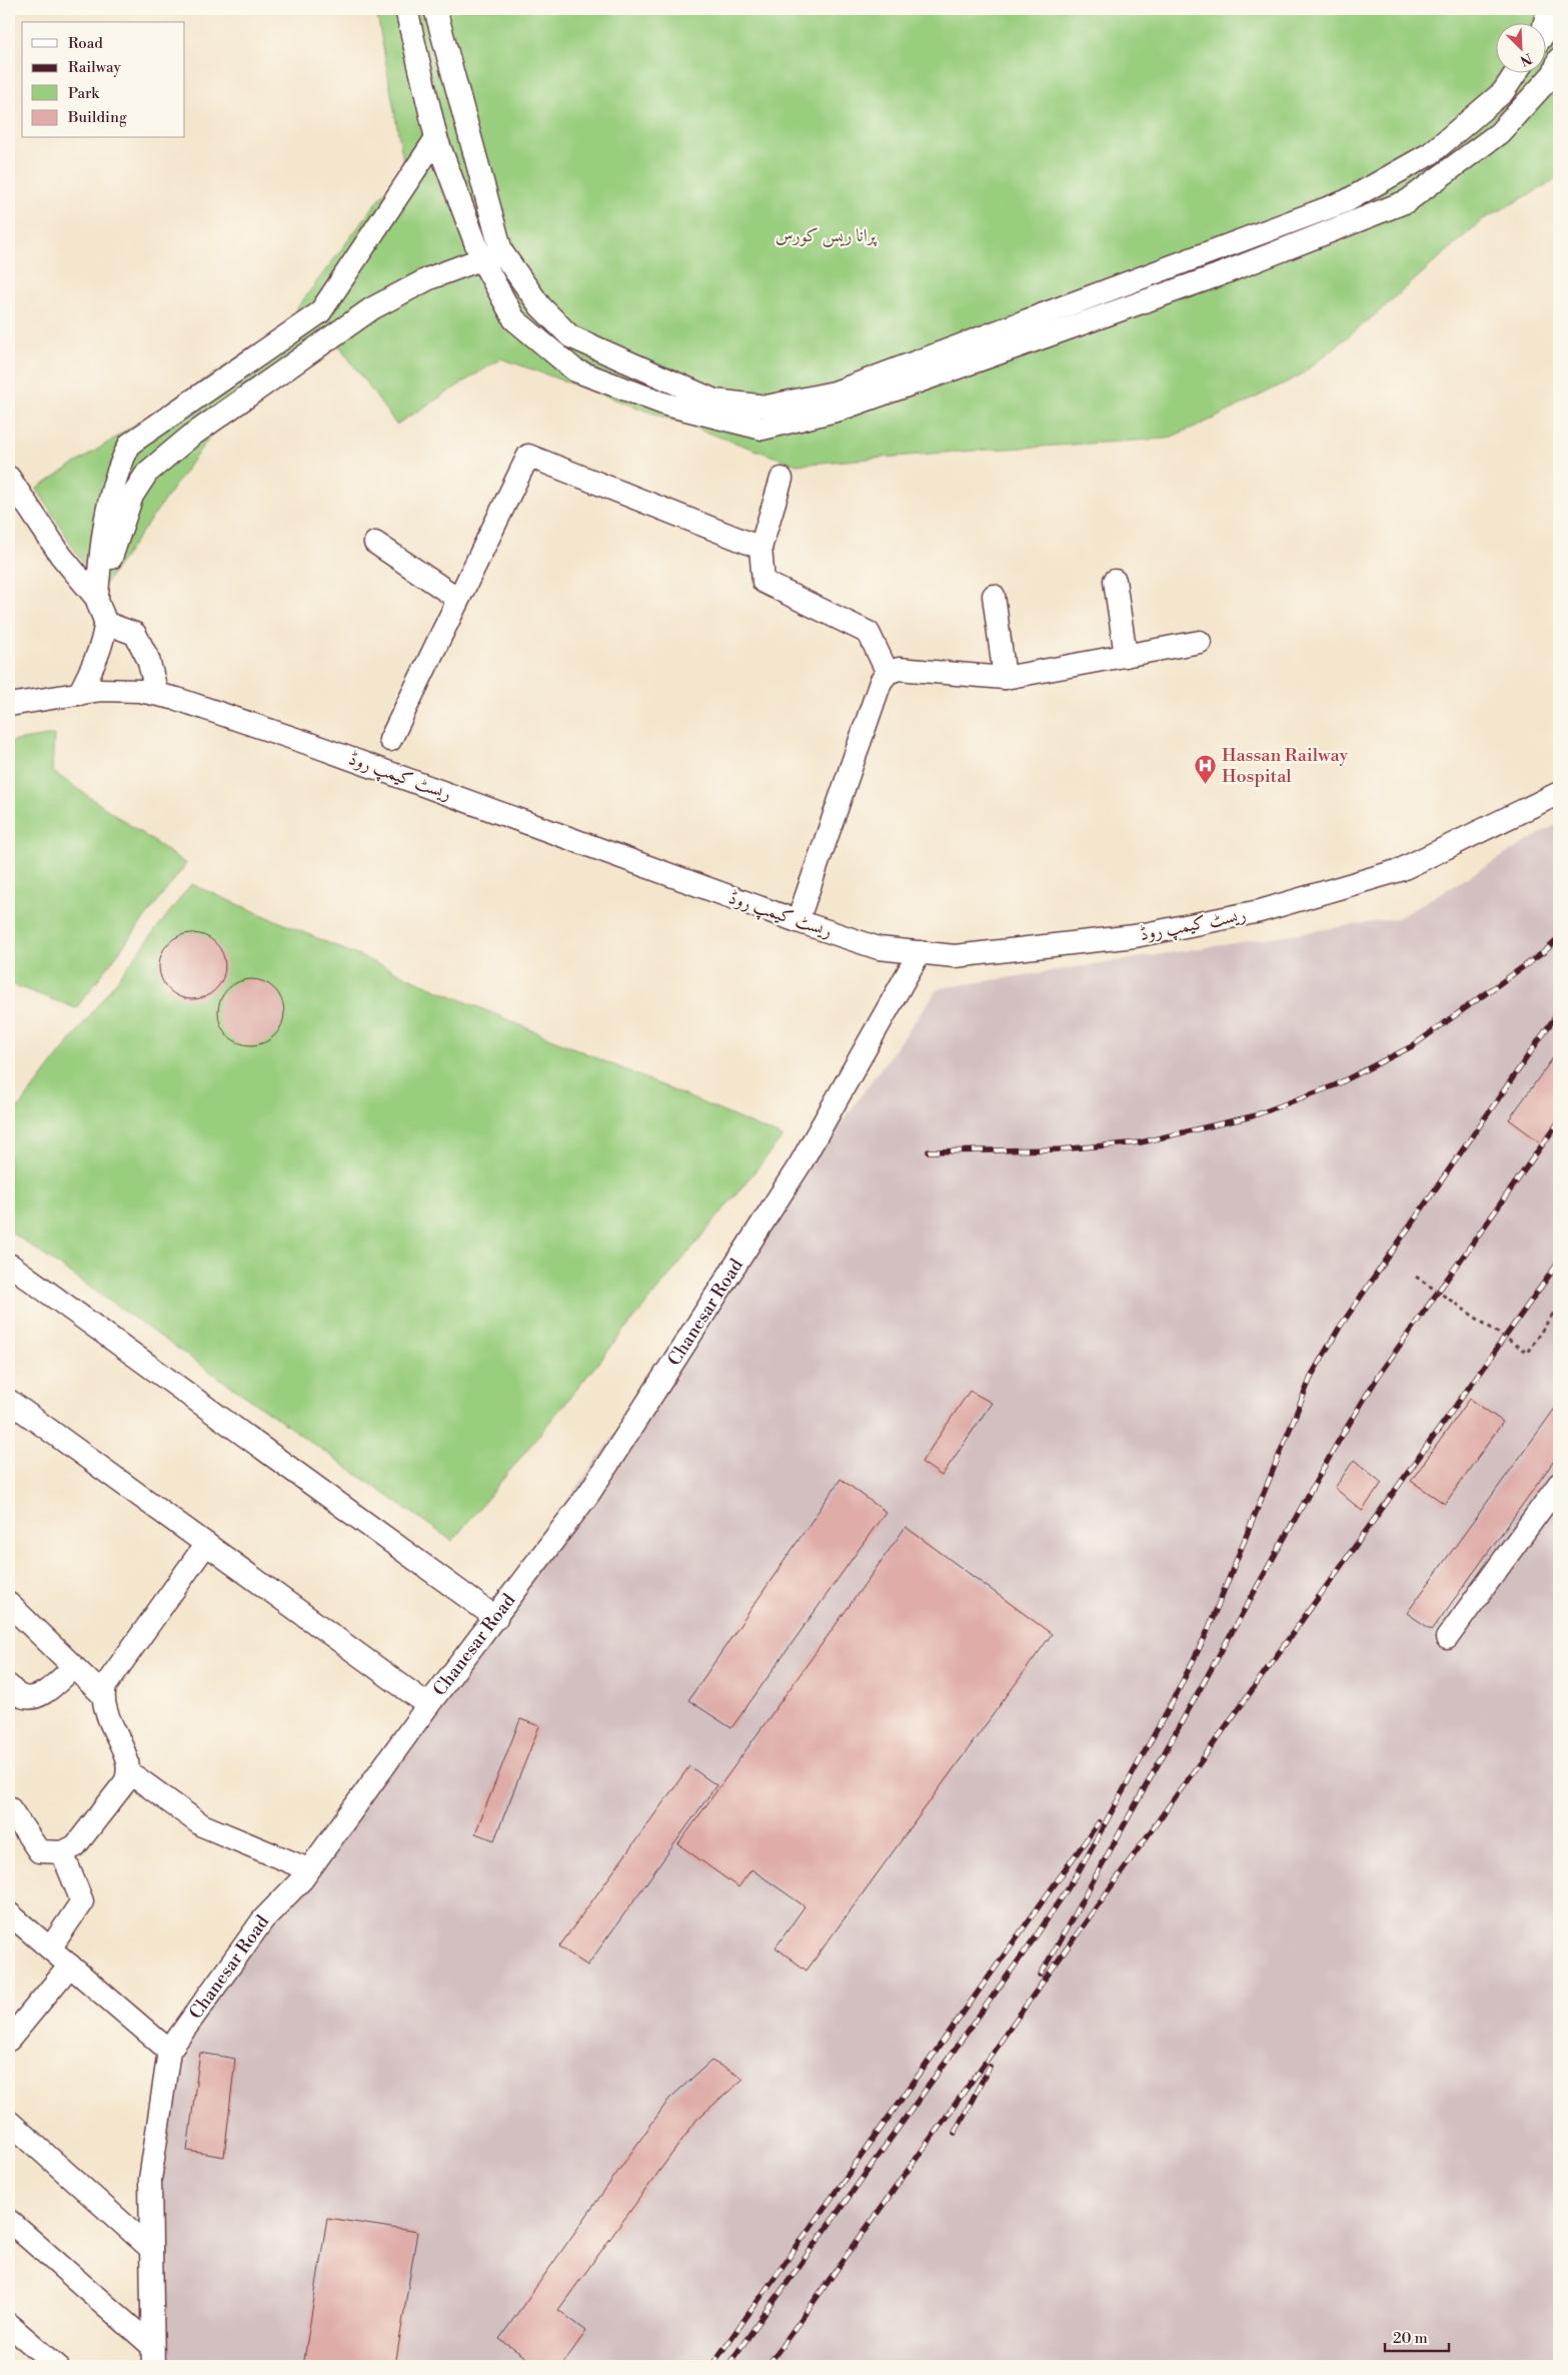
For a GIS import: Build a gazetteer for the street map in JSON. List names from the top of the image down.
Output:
{
  "streets": {
    "street": ["ریسٹ کیمپ روڈ", "Chanesar Road"]
  },
  "crossings": [
    ["ریسٹ کیمپ روڈ", "Chanesar Road"]
  ],
  "parks": ["پرانا ریس کورس"],
  "places": {
    "hospital": ["Hassan Railway Hospital"]
  },
  "legend": [
    "Road",
    "Railway",
    "Park",
    "Building"
  ],
  "scale_bar": "20 m",
  "north": "bottom right"
}
